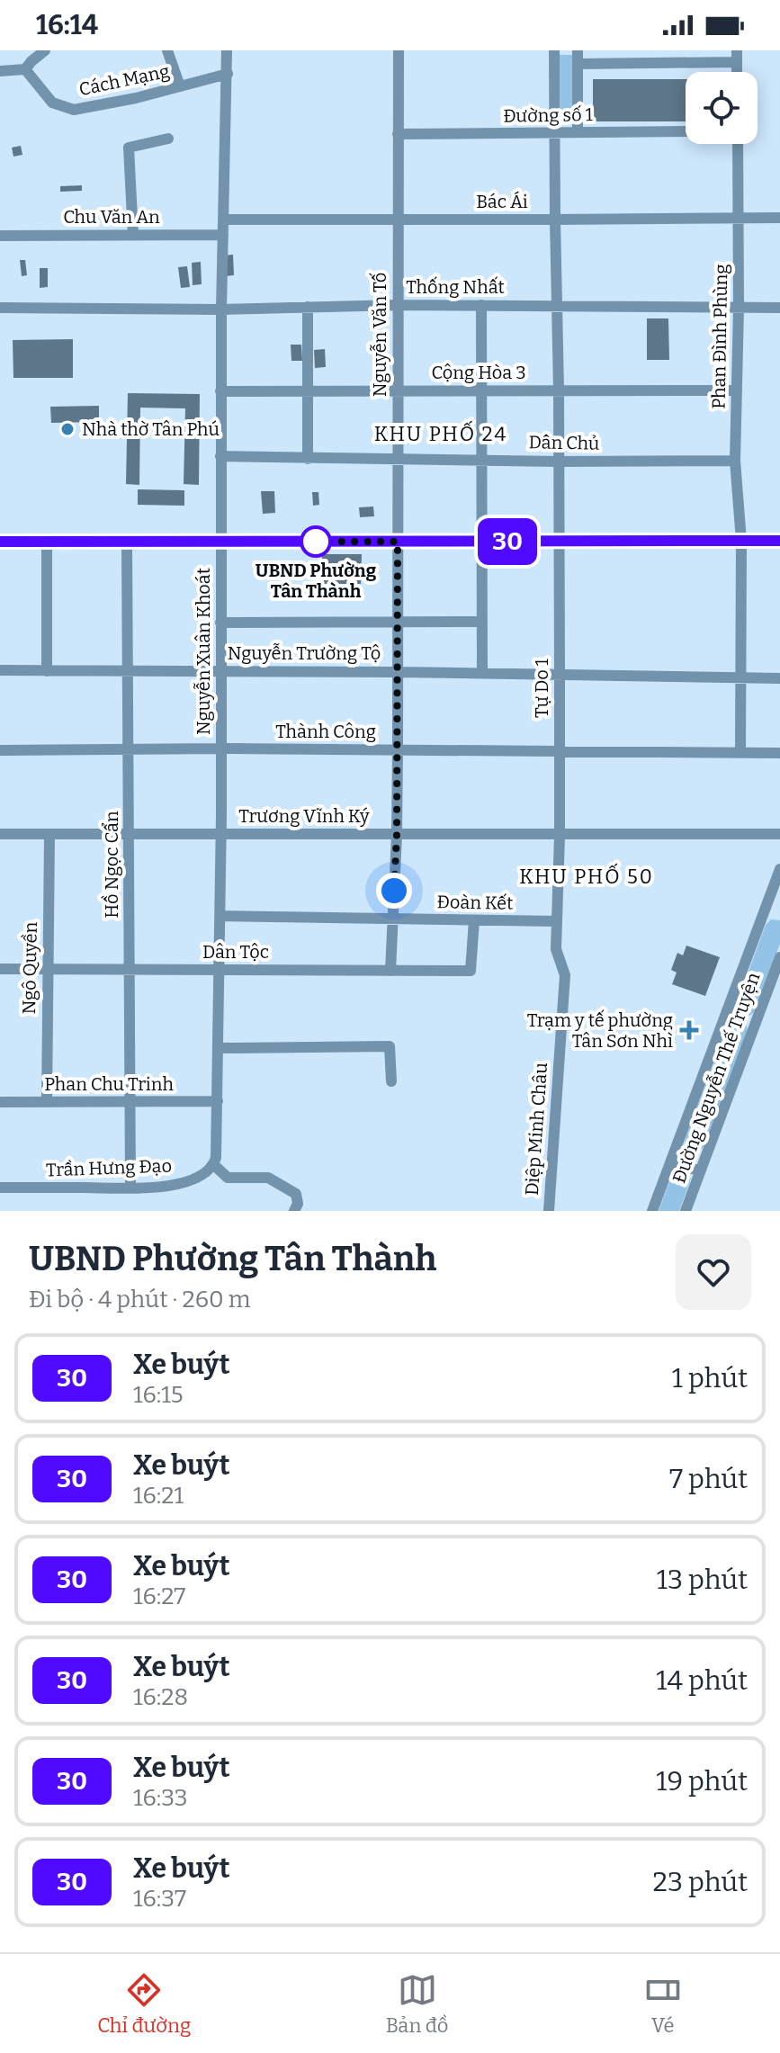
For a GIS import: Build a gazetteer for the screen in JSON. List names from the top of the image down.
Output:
{
  "streets": {
    "street": [
      "Cách Mạng",
      "Đường số 1",
      "Bác Ái",
      "Chu Văn An",
      "Thống Nhất",
      "Nguyễn Văn Tố",
      "Phan Đình Phùng",
      "Cộng Hòa 3",
      "Dân Chủ",
      "Nguyễn Xuân Khoát",
      "Nguyễn Trường Tộ",
      "Tự Do 1",
      "Thành Công",
      "Trương Vĩnh Ký",
      "Hồ Ngọc Cẩn",
      "Đoàn Kết",
      "Dân Tộc",
      "Ngô Quyền",
      "Đường Nguyễn Thế Truyện",
      "Phan Chu Trinh",
      "Diệp Minh Châu",
      "Trần Hưng Đạo"
    ]
  },
  "crossings": [
    ["Cách Mạng", "Nguyễn Xuân Khoát"],
    ["Đường số 1", "Nguyễn Văn Tố"],
    ["Đường số 1", "Tự Do 1"],
    ["Bác Ái", "Nguyễn Văn Tố"],
    ["Bác Ái", "Phan Đình Phùng"],
    ["Bác Ái", "Nguyễn Xuân Khoát"],
    ["Bác Ái", "Tự Do 1"],
    ["Chu Văn An", "Nguyễn Xuân Khoát"],
    ["Thống Nhất", "Nguyễn Văn Tố"],
    ["Thống Nhất", "Phan Đình Phùng"],
    ["Thống Nhất", "Nguyễn Xuân Khoát"],
    ["Thống Nhất", "Tự Do 1"],
    ["Nguyễn Văn Tố", "Cộng Hòa 3"],
    ["Nguyễn Văn Tố", "Dân Chủ"],
    ["Nguyễn Văn Tố", "Nguyễn Trường Tộ"],
    ["Nguyễn Văn Tố", "Thành Công"],
    ["Nguyễn Văn Tố", "Trương Vĩnh Ký"],
    ["Nguyễn Văn Tố", "Đoàn Kết"],
    ["Nguyễn Văn Tố", "Dân Tộc"],
    ["Phan Đình Phùng", "Cộng Hòa 3"],
    ["Phan Đình Phùng", "Dân Chủ"],
    ["Phan Đình Phùng", "Nguyễn Trường Tộ"],
    ["Phan Đình Phùng", "Thành Công"],
    ["Cộng Hòa 3", "Nguyễn Xuân Khoát"],
    ["Cộng Hòa 3", "Tự Do 1"],
    ["Dân Chủ", "Nguyễn Xuân Khoát"],
    ["Dân Chủ", "Tự Do 1"],
    ["Nguyễn Xuân Khoát", "Nguyễn Trường Tộ"],
    ["Nguyễn Xuân Khoát", "Thành Công"],
    ["Nguyễn Xuân Khoát", "Trương Vĩnh Ký"],
    ["Nguyễn Xuân Khoát", "Đoàn Kết"],
    ["Nguyễn Xuân Khoát", "Dân Tộc"],
    ["Nguyễn Xuân Khoát", "Phan Chu Trinh"],
    ["Nguyễn Xuân Khoát", "Trần Hưng Đạo"],
    ["Nguyễn Trường Tộ", "Tự Do 1"],
    ["Nguyễn Trường Tộ", "Hồ Ngọc Cẩn"],
    ["Tự Do 1", "Thành Công"],
    ["Tự Do 1", "Trương Vĩnh Ký"],
    ["Tự Do 1", "Diệp Minh Châu"],
    ["Thành Công", "Hồ Ngọc Cẩn"],
    ["Trương Vĩnh Ký", "Hồ Ngọc Cẩn"],
    ["Trương Vĩnh Ký", "Ngô Quyền"],
    ["Trương Vĩnh Ký", "Diệp Minh Châu"],
    ["Hồ Ngọc Cẩn", "Dân Tộc"],
    ["Hồ Ngọc Cẩn", "Phan Chu Trinh"],
    ["Hồ Ngọc Cẩn", "Trần Hưng Đạo"],
    ["Đoàn Kết", "Dân Tộc"],
    ["Đoàn Kết", "Diệp Minh Châu"],
    ["Dân Tộc", "Ngô Quyền"],
    ["Ngô Quyền", "Phan Chu Trinh"]
  ],
  "districts": ["KHU PHỐ 24", "KHU PHỐ 50"],
  "places": {
    "other": ["Nhà thờ Tân Phú", "UBND Phường Tân Thành"],
    "health": ["Trạm y tế phường Tân Sơn Nhì"]
  },
  "lines": ["bus line 30"],
  "page": {
    "status": "16:14",
    "on_map": "30",
    "heading": ["UBND Phường Tân Thành", "Đi bộ · 4 phút · 260 m"],
    "list": [
      {
        "mark": "30",
        "name": "Xe buýt",
        "note": "16:15",
        "value": "1 phút"
      },
      {
        "mark": "30",
        "name": "Xe buýt",
        "note": "16:21",
        "value": "7 phút"
      },
      {
        "mark": "30",
        "name": "Xe buýt",
        "note": "16:27",
        "value": "13 phút"
      },
      {
        "mark": "30",
        "name": "Xe buýt",
        "note": "16:28",
        "value": "14 phút"
      },
      {
        "mark": "30",
        "name": "Xe buýt",
        "note": "16:33",
        "value": "19 phút"
      },
      {
        "mark": "30",
        "name": "Xe buýt",
        "note": "16:37",
        "value": "23 phút"
      }
    ],
    "tabs": ["Chỉ đường", "Bản đồ", "Vé"]
  }
}
